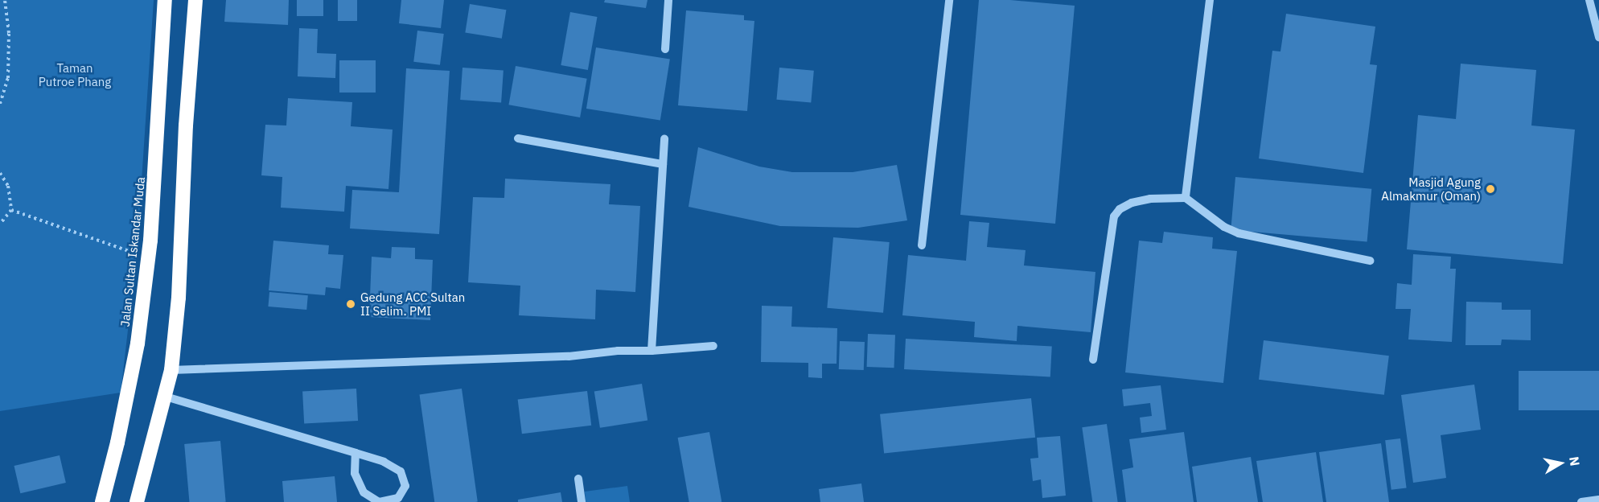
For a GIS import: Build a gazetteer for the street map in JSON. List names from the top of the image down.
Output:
{
  "streets": {
    "highway": ["Jalan Sultan Iskandar Muda"]
  },
  "parks": ["Taman Putroe Phang"],
  "places": ["Masjid Agung Almakmur (Oman)", "Gedung ACC Sultan II Selim. PMI"],
  "north": "right"
}
